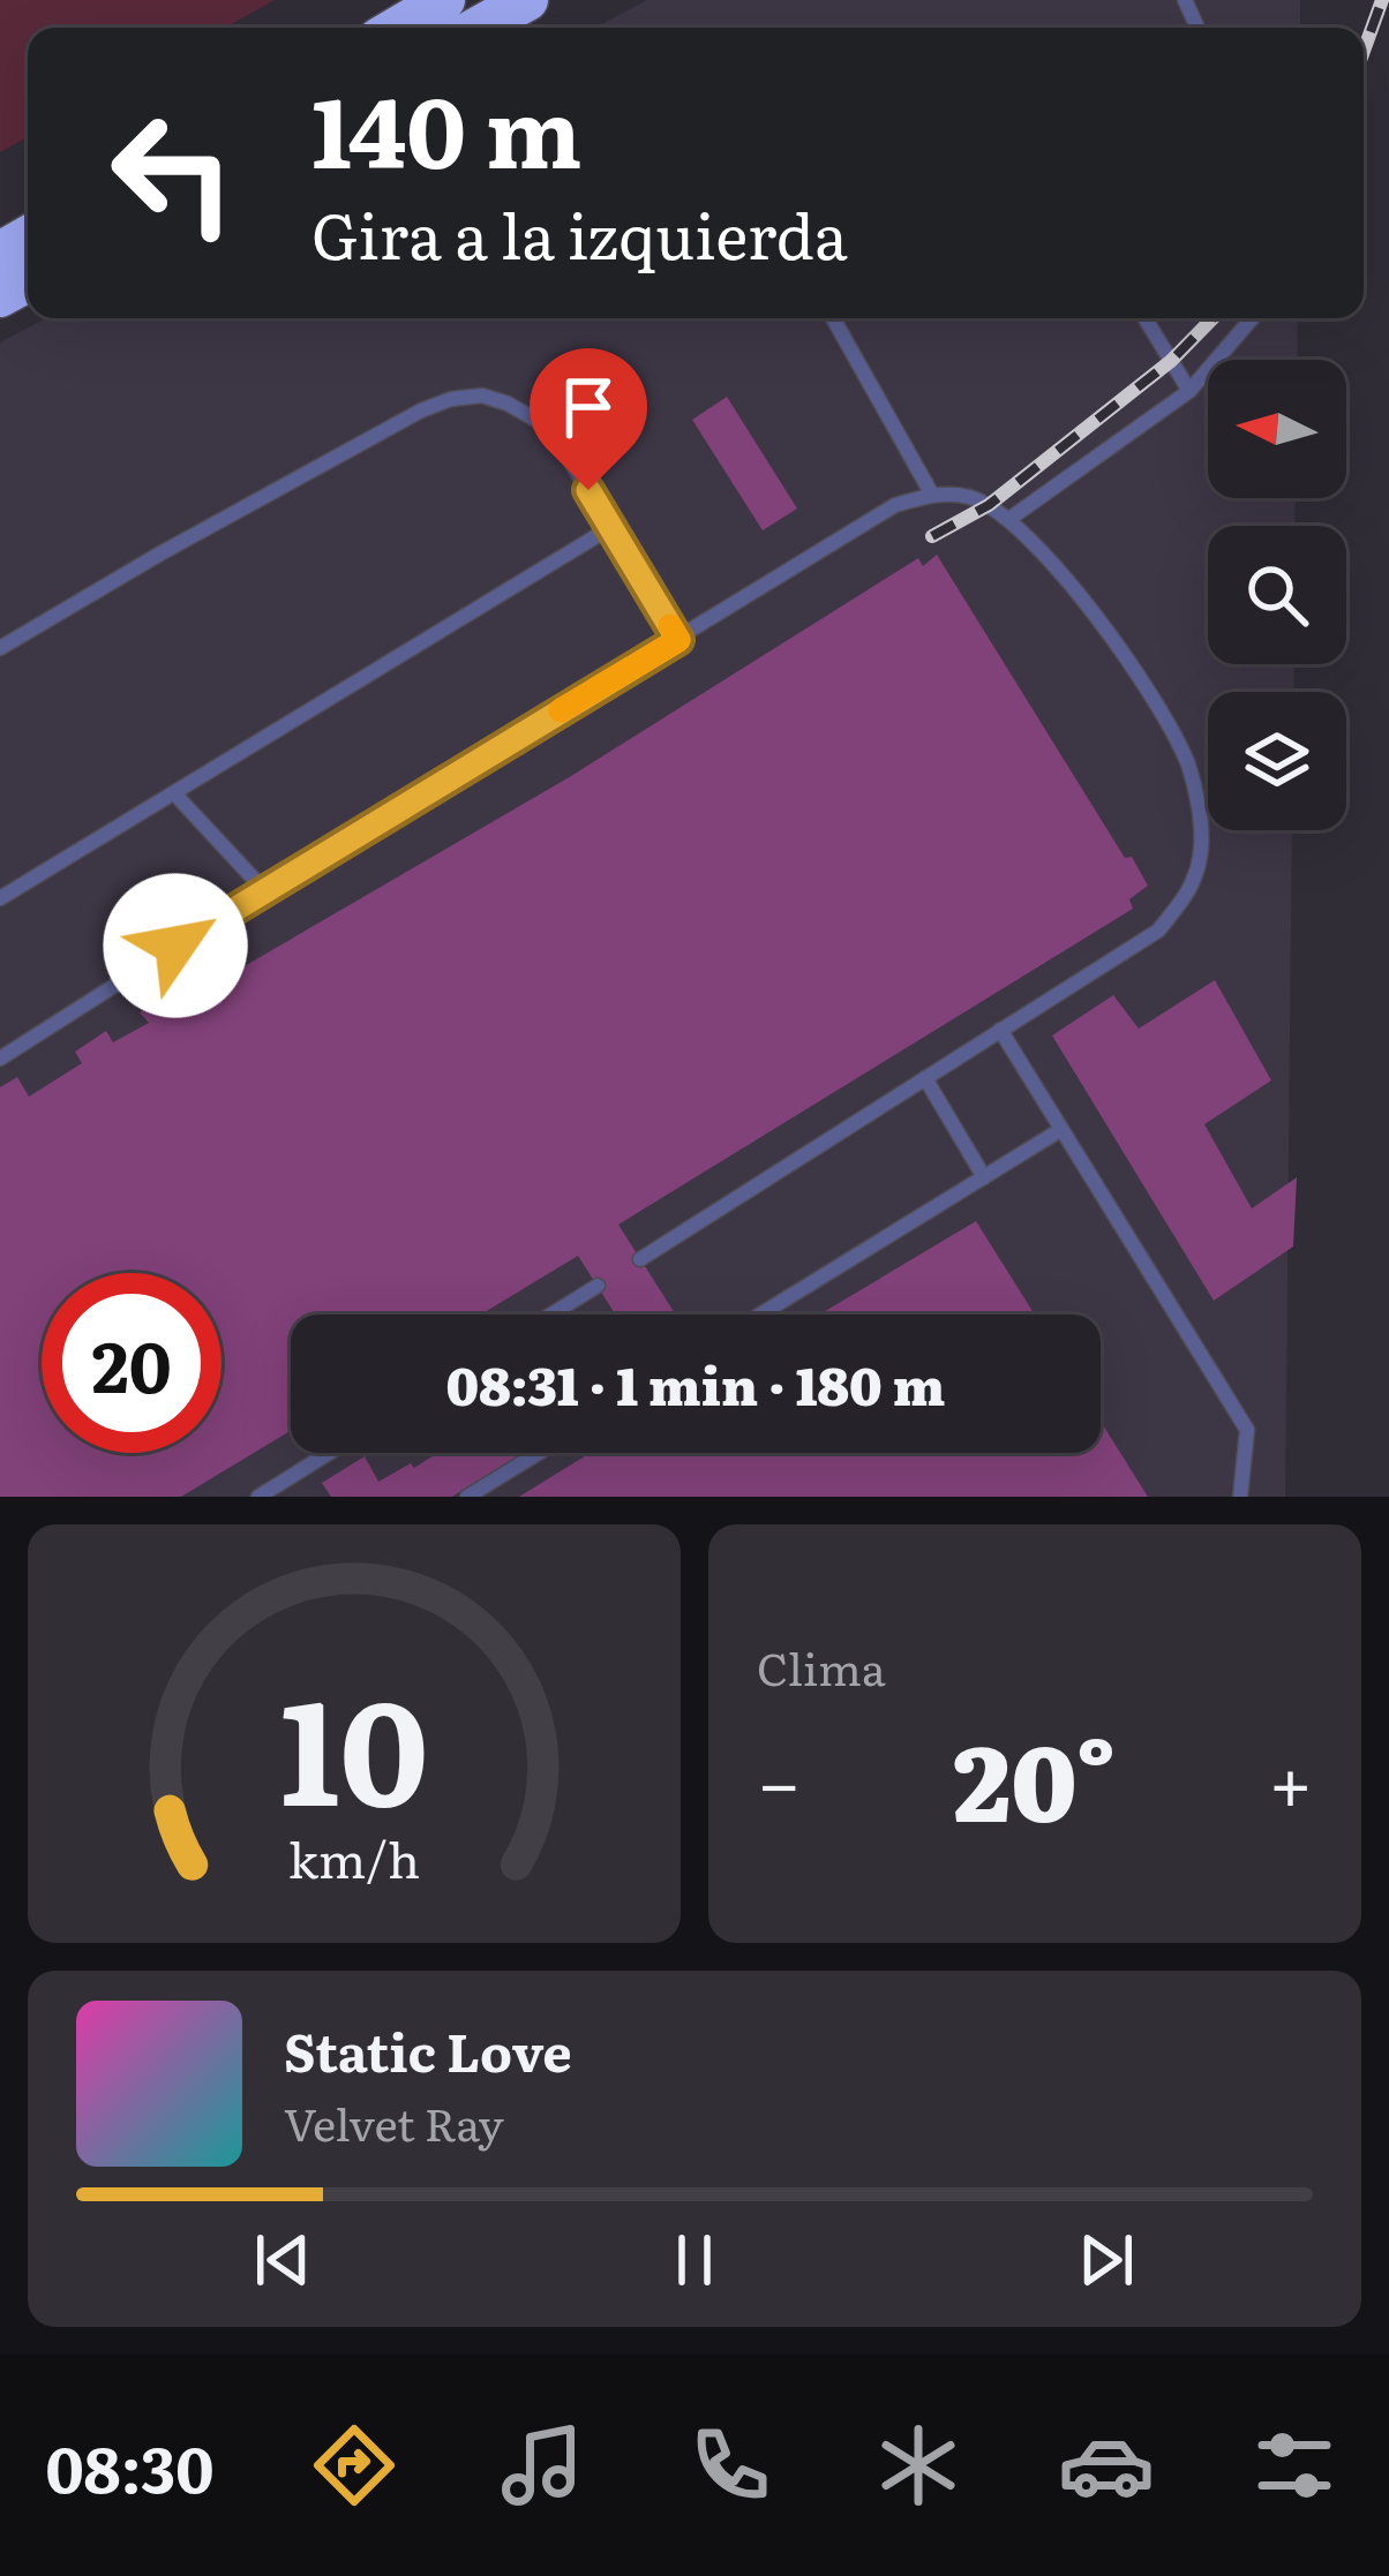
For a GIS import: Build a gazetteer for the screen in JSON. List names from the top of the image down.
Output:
{
  "north": "left",
  "page": {
    "turn": ["140 m", "Gira a la izquierda"],
    "limit": "20",
    "trip": "08:31 · 1 min · 180 m",
    "tile": "Clima",
    "heat": ["−", "20°", "+"],
    "song": ["Static Love", "Velvet Ray"],
    "tabs": "08:30",
    "gauge": ["10", "km/h"]
  }
}
